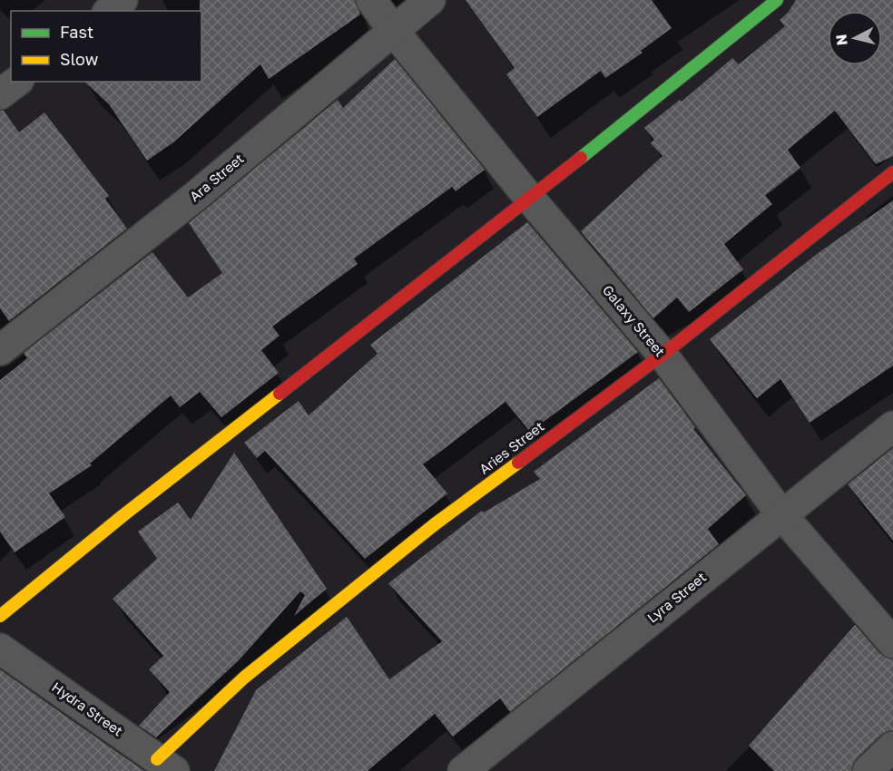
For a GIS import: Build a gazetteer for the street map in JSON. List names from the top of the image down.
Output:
{
  "streets": {
    "street": [
      "Ara Street",
      "Galaxy Street",
      "Aries Street",
      "Lyra Street",
      "Hydra Street"
    ]
  },
  "crossings": [
    ["Ara Street", "Galaxy Street"],
    ["Galaxy Street", "Aries Street"],
    ["Galaxy Street", "Lyra Street"],
    ["Aries Street", "Hydra Street"]
  ],
  "legend": ["Fast", "Slow"],
  "north": "left"
}
